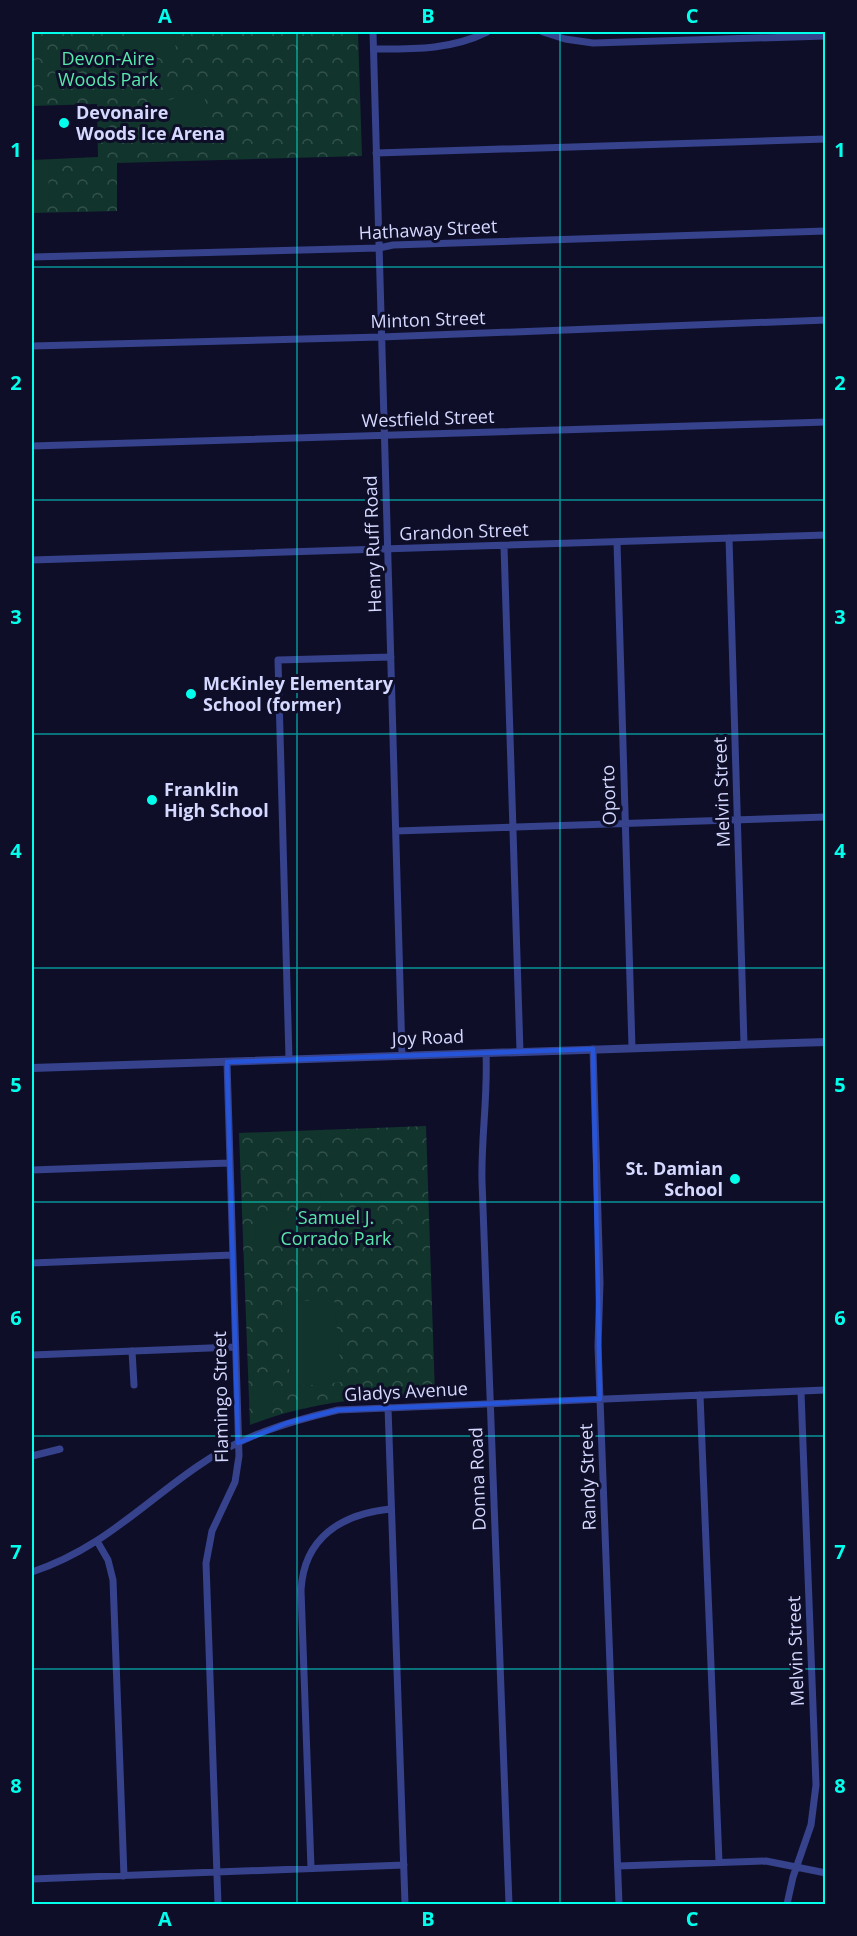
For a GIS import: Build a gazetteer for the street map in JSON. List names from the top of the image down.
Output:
{
  "streets": {
    "street": [
      "Hathaway Street",
      "Minton Street",
      "Westfield Street",
      "Grandon Street",
      "Henry Ruff Road",
      "Melvin Street",
      "Oporto",
      "Joy Road",
      "Gladys Avenue",
      "Flamingo Street",
      "Randy Street",
      "Donna Road"
    ]
  },
  "crossings": [
    ["Hathaway Street", "Henry Ruff Road"],
    ["Minton Street", "Henry Ruff Road"],
    ["Westfield Street", "Henry Ruff Road"],
    ["Grandon Street", "Henry Ruff Road"],
    ["Grandon Street", "Melvin Street"],
    ["Grandon Street", "Oporto"],
    ["Henry Ruff Road", "Joy Road"],
    ["Melvin Street", "Joy Road"],
    ["Melvin Street", "Gladys Avenue"],
    ["Oporto", "Joy Road"],
    ["Joy Road", "Flamingo Street"],
    ["Joy Road", "Randy Street"],
    ["Joy Road", "Donna Road"],
    ["Gladys Avenue", "Flamingo Street"],
    ["Gladys Avenue", "Randy Street"],
    ["Gladys Avenue", "Donna Road"]
  ],
  "parks": ["Devon-Aire Woods Park", "Samuel J. Corrado Park"],
  "places": [
    "Devonaire Woods Ice Arena",
    "McKinley Elementary School (former)",
    "Franklin High School",
    "St. Damian School"
  ],
  "grid": {
    "columns": ["A", "B", "C"],
    "rows": [
      "1",
      "2",
      "3",
      "4",
      "5",
      "6",
      "7",
      "8"
    ]
  }
}
